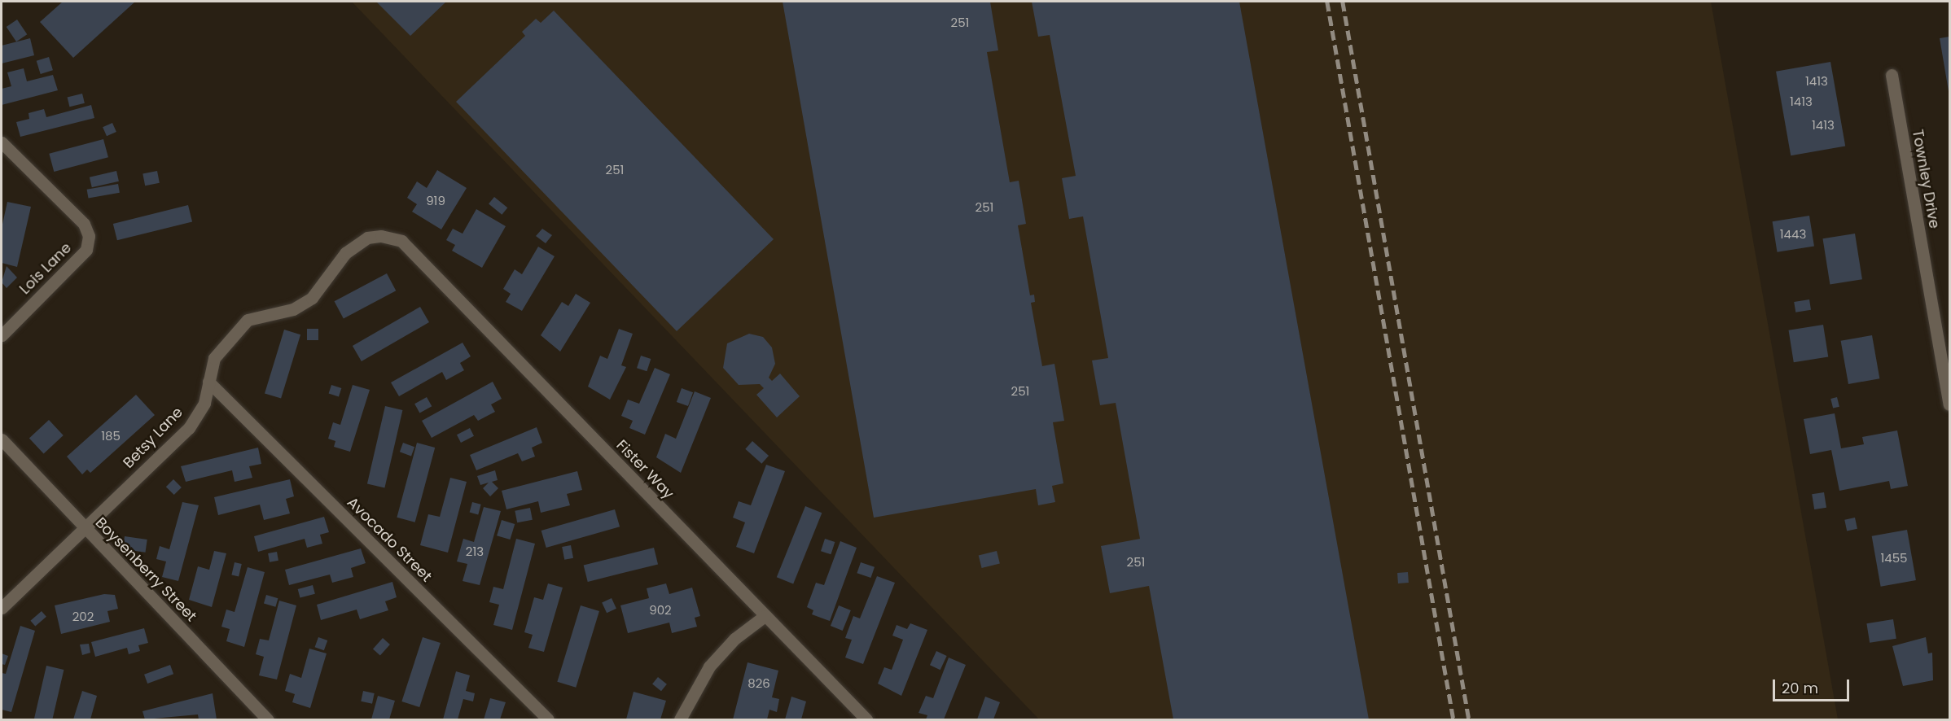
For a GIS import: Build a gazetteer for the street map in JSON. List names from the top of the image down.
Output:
{
  "streets": {
    "street": [
      "Townley Drive",
      "Lois Lane",
      "Betsy Lane",
      "Fister Way",
      "Avocado Street",
      "Boysenberry Street"
    ]
  },
  "crossings": [
    ["Betsy Lane", "Fister Way"],
    ["Betsy Lane", "Avocado Street"],
    ["Betsy Lane", "Boysenberry Street"]
  ],
  "house_numbers": [
    "251",
    "1413",
    "1413",
    "1413",
    "251",
    "919",
    "251",
    "1443",
    "251",
    "185",
    "213",
    "1455",
    "251",
    "902",
    "202",
    "826"
  ],
  "scale_bar": "20 m"
}
